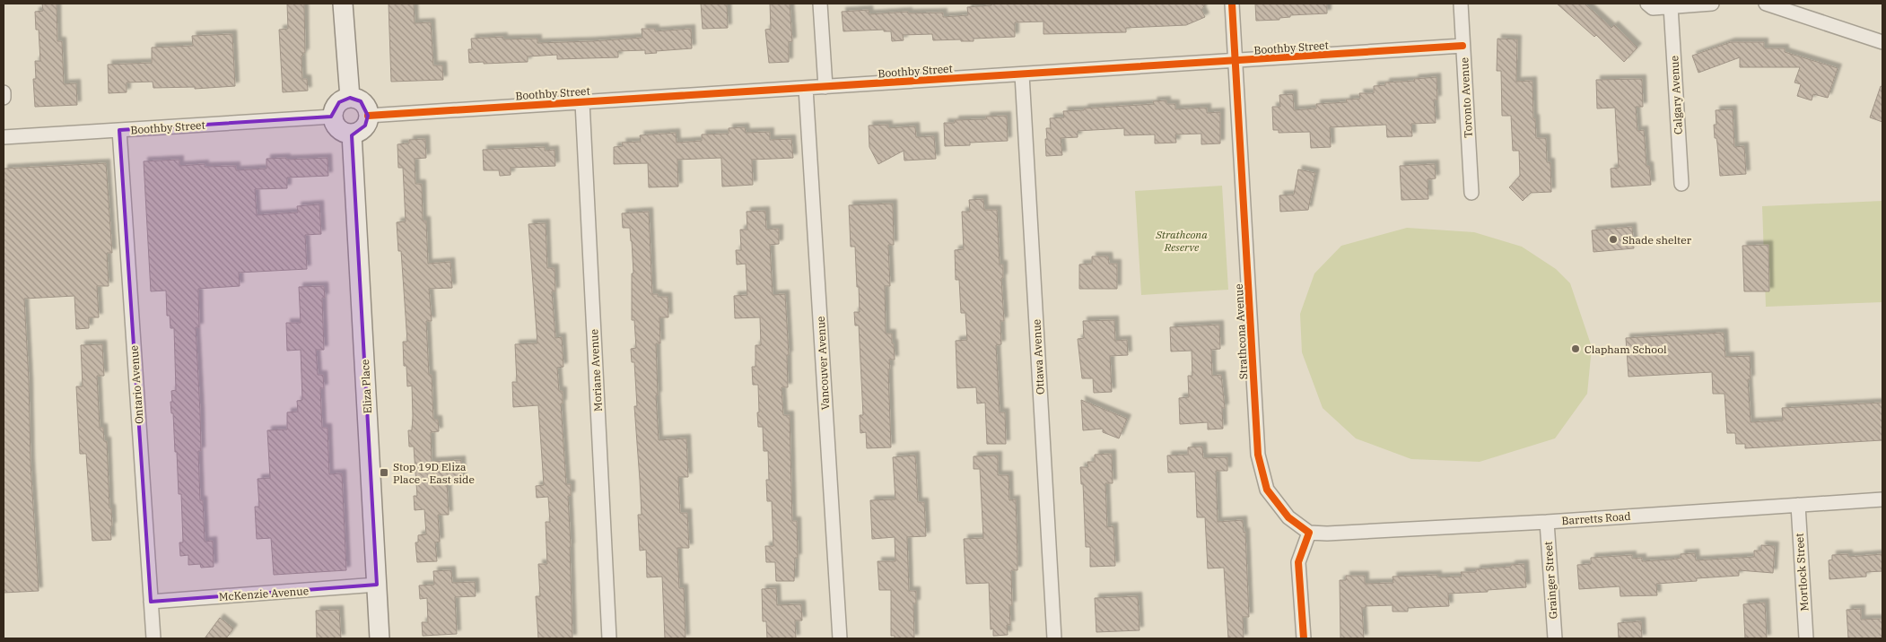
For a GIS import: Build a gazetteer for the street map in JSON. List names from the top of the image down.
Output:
{
  "streets": {
    "street": [
      "Boothby Street",
      "Calgary Avenue",
      "Toronto Avenue",
      "Strathcona Avenue",
      "Ottawa Avenue",
      "Vancouver Avenue",
      "Moriane Avenue",
      "Ontario Avenue",
      "Eliza Place",
      "Barretts Road",
      "Mortlock Street",
      "Grainger Street",
      "McKenzie Avenue"
    ]
  },
  "crossings": [
    ["Boothby Street", "Toronto Avenue"],
    ["Boothby Street", "Strathcona Avenue"],
    ["Boothby Street", "Ottawa Avenue"],
    ["Boothby Street", "Vancouver Avenue"],
    ["Boothby Street", "Moriane Avenue"],
    ["Boothby Street", "Ontario Avenue"],
    ["Boothby Street", "Eliza Place"],
    ["Strathcona Avenue", "Barretts Road"],
    ["Ontario Avenue", "McKenzie Avenue"],
    ["Eliza Place", "McKenzie Avenue"],
    ["Barretts Road", "Mortlock Street"],
    ["Barretts Road", "Grainger Street"]
  ],
  "parks": ["Strathcona Reserve"],
  "places": {
    "other": ["Shade shelter", "Clapham School"],
    "transit": ["Stop 19D Eliza Place - East side"]
  }
}
